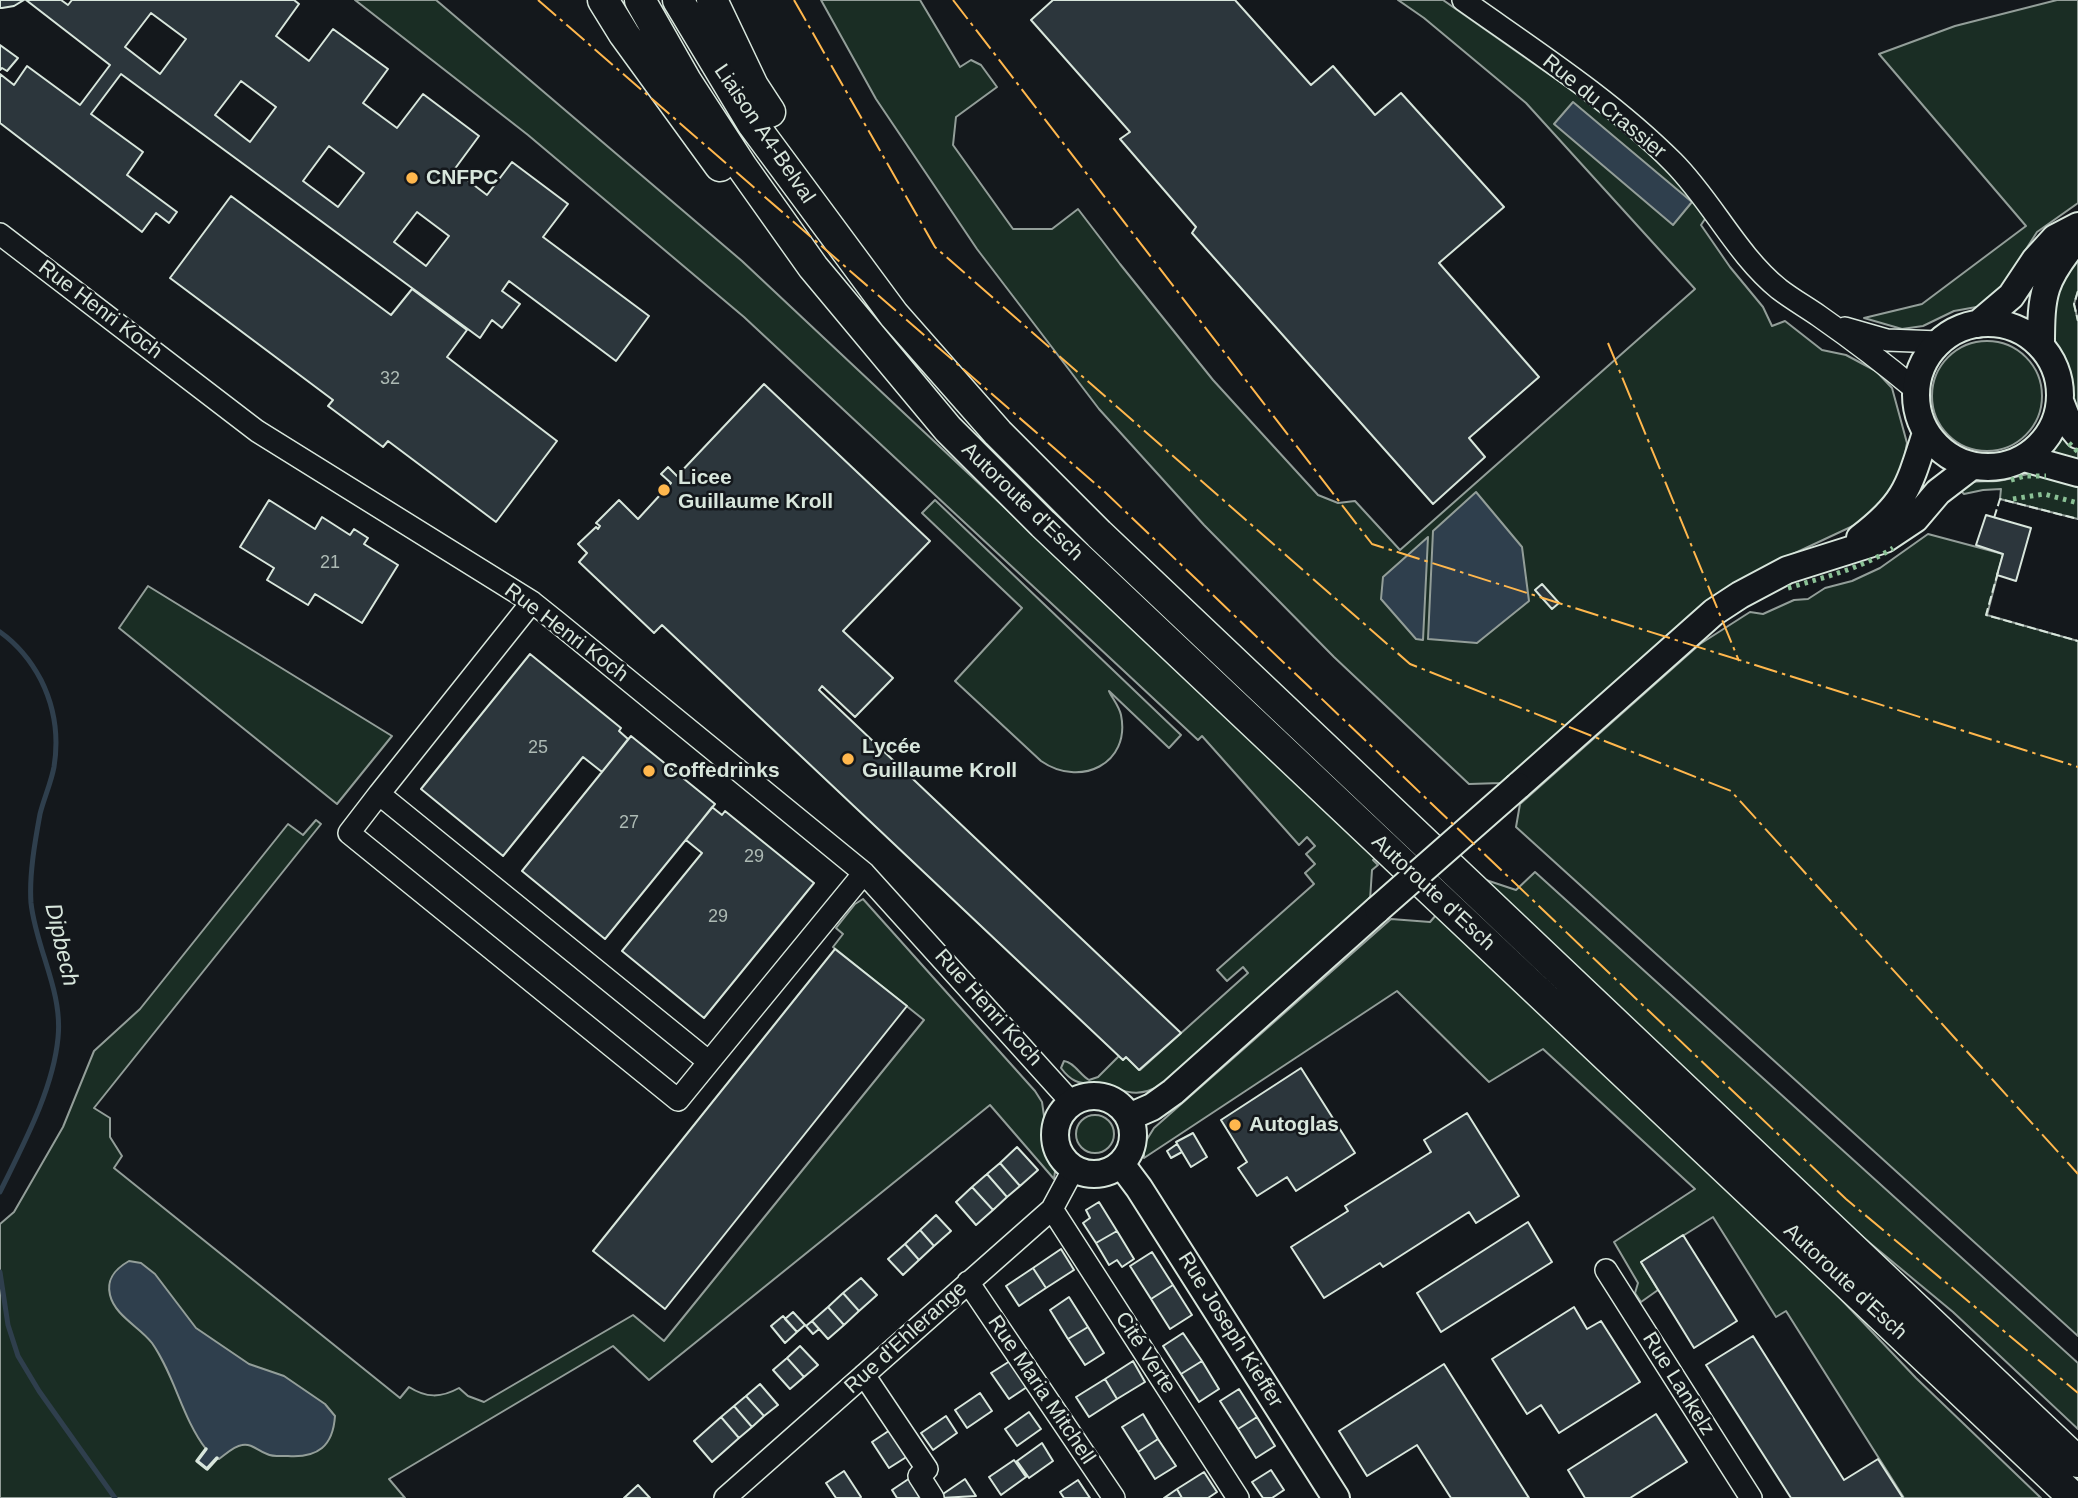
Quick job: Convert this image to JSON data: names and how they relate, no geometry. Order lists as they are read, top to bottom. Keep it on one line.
{"streets":{"highway":["Liaison A4-Belval","Autoroute d'Esch"],"main road":["Rue Joseph Kieffer"],"street":["Rue du Crassier","Rue Henri Koch","Rue d'Ehlerange","Cité Verte","Rue Lankelz","Rue Maria Mitchell"]},"crossings":[["Liaison A4-Belval","Autoroute d'Esch"],["Rue Henri Koch","Rue Joseph Kieffer"],["Rue Henri Koch","Rue d'Ehlerange"],["Rue Joseph Kieffer","Rue d'Ehlerange"],["Rue d'Ehlerange","Cité Verte"],["Rue d'Ehlerange","Rue Maria Mitchell"]],"water":["Dipbech"],"places":["CNFPC","Licee Guillaume Kroll","Lycée Guillaume Kroll","Coffedrinks","Autoglas"],"house_numbers":["32","21","25","27","29","29"]}
